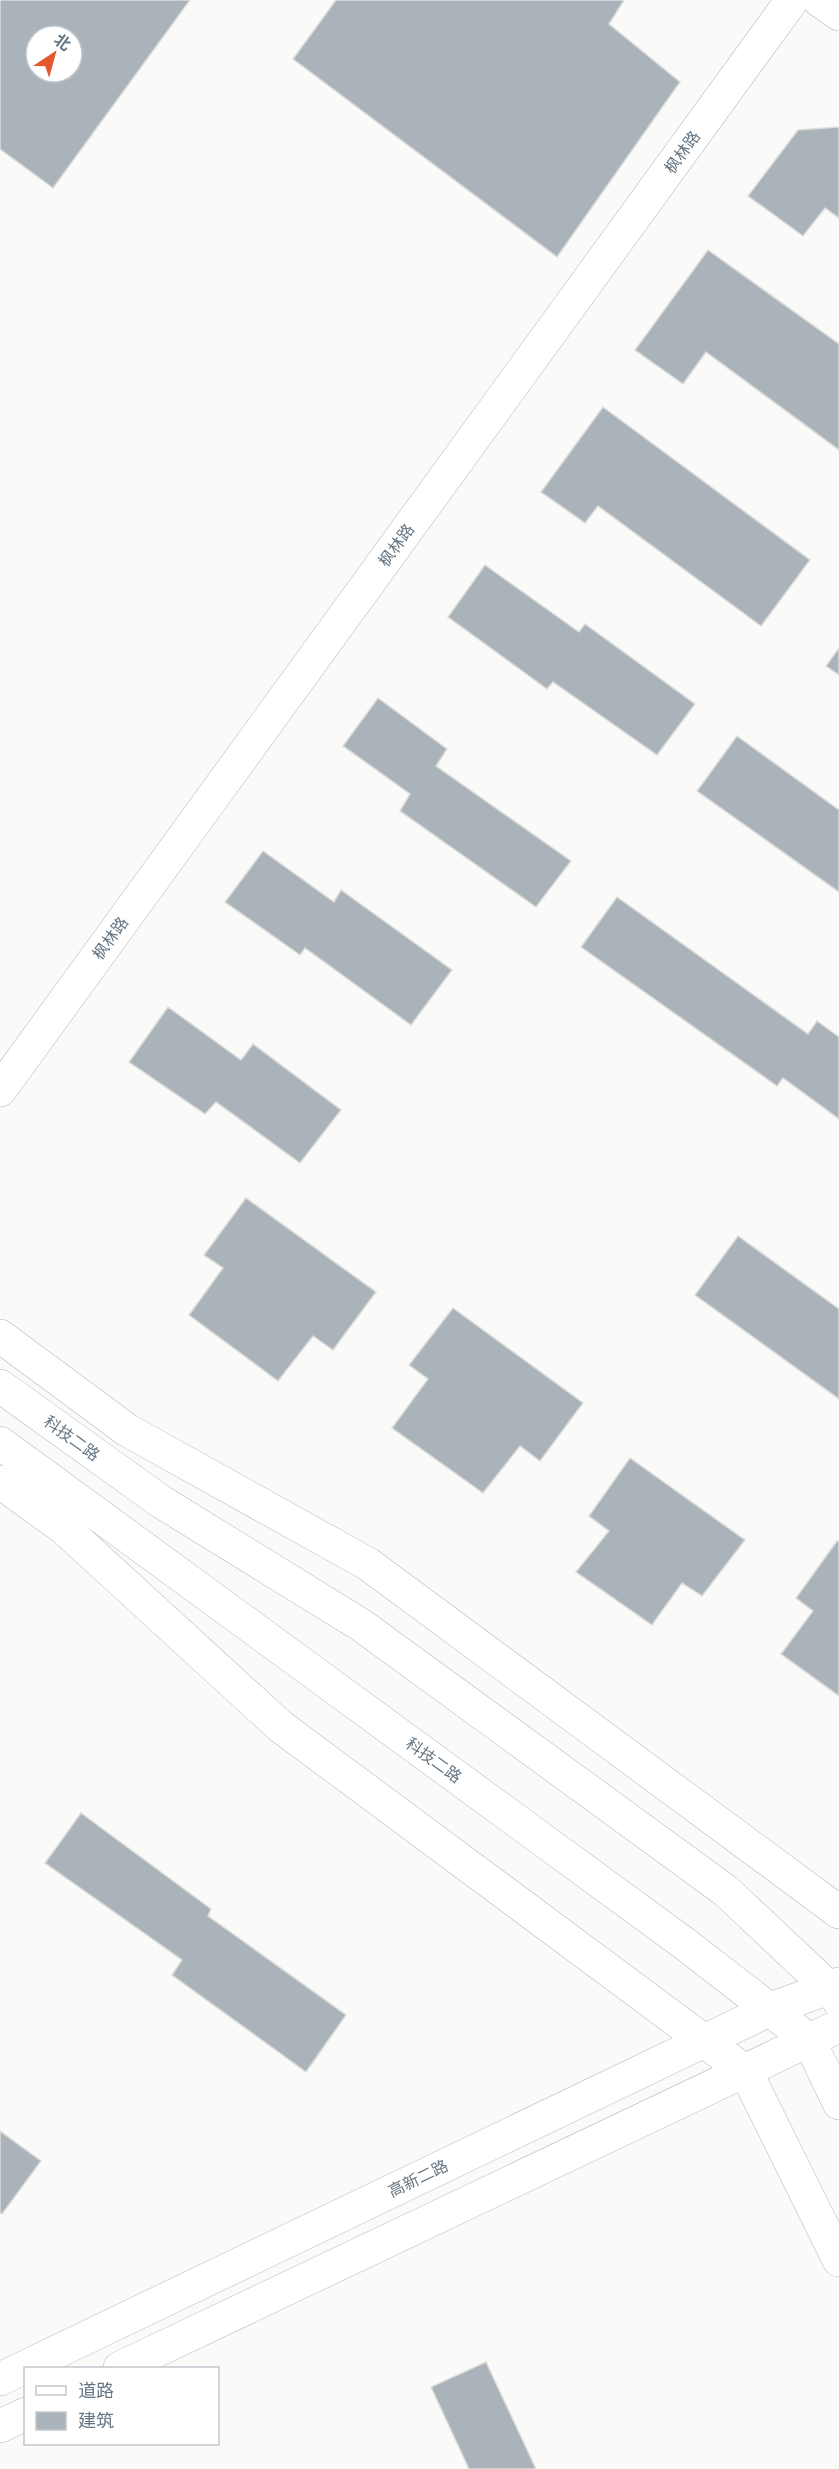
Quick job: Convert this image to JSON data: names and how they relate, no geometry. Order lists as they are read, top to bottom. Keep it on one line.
{"streets":{"street":["枫林路","科技二路","高新二路"]},"crossings":[["科技二路","高新二路"]],"legend":["道路","建筑"],"north":"top right"}
